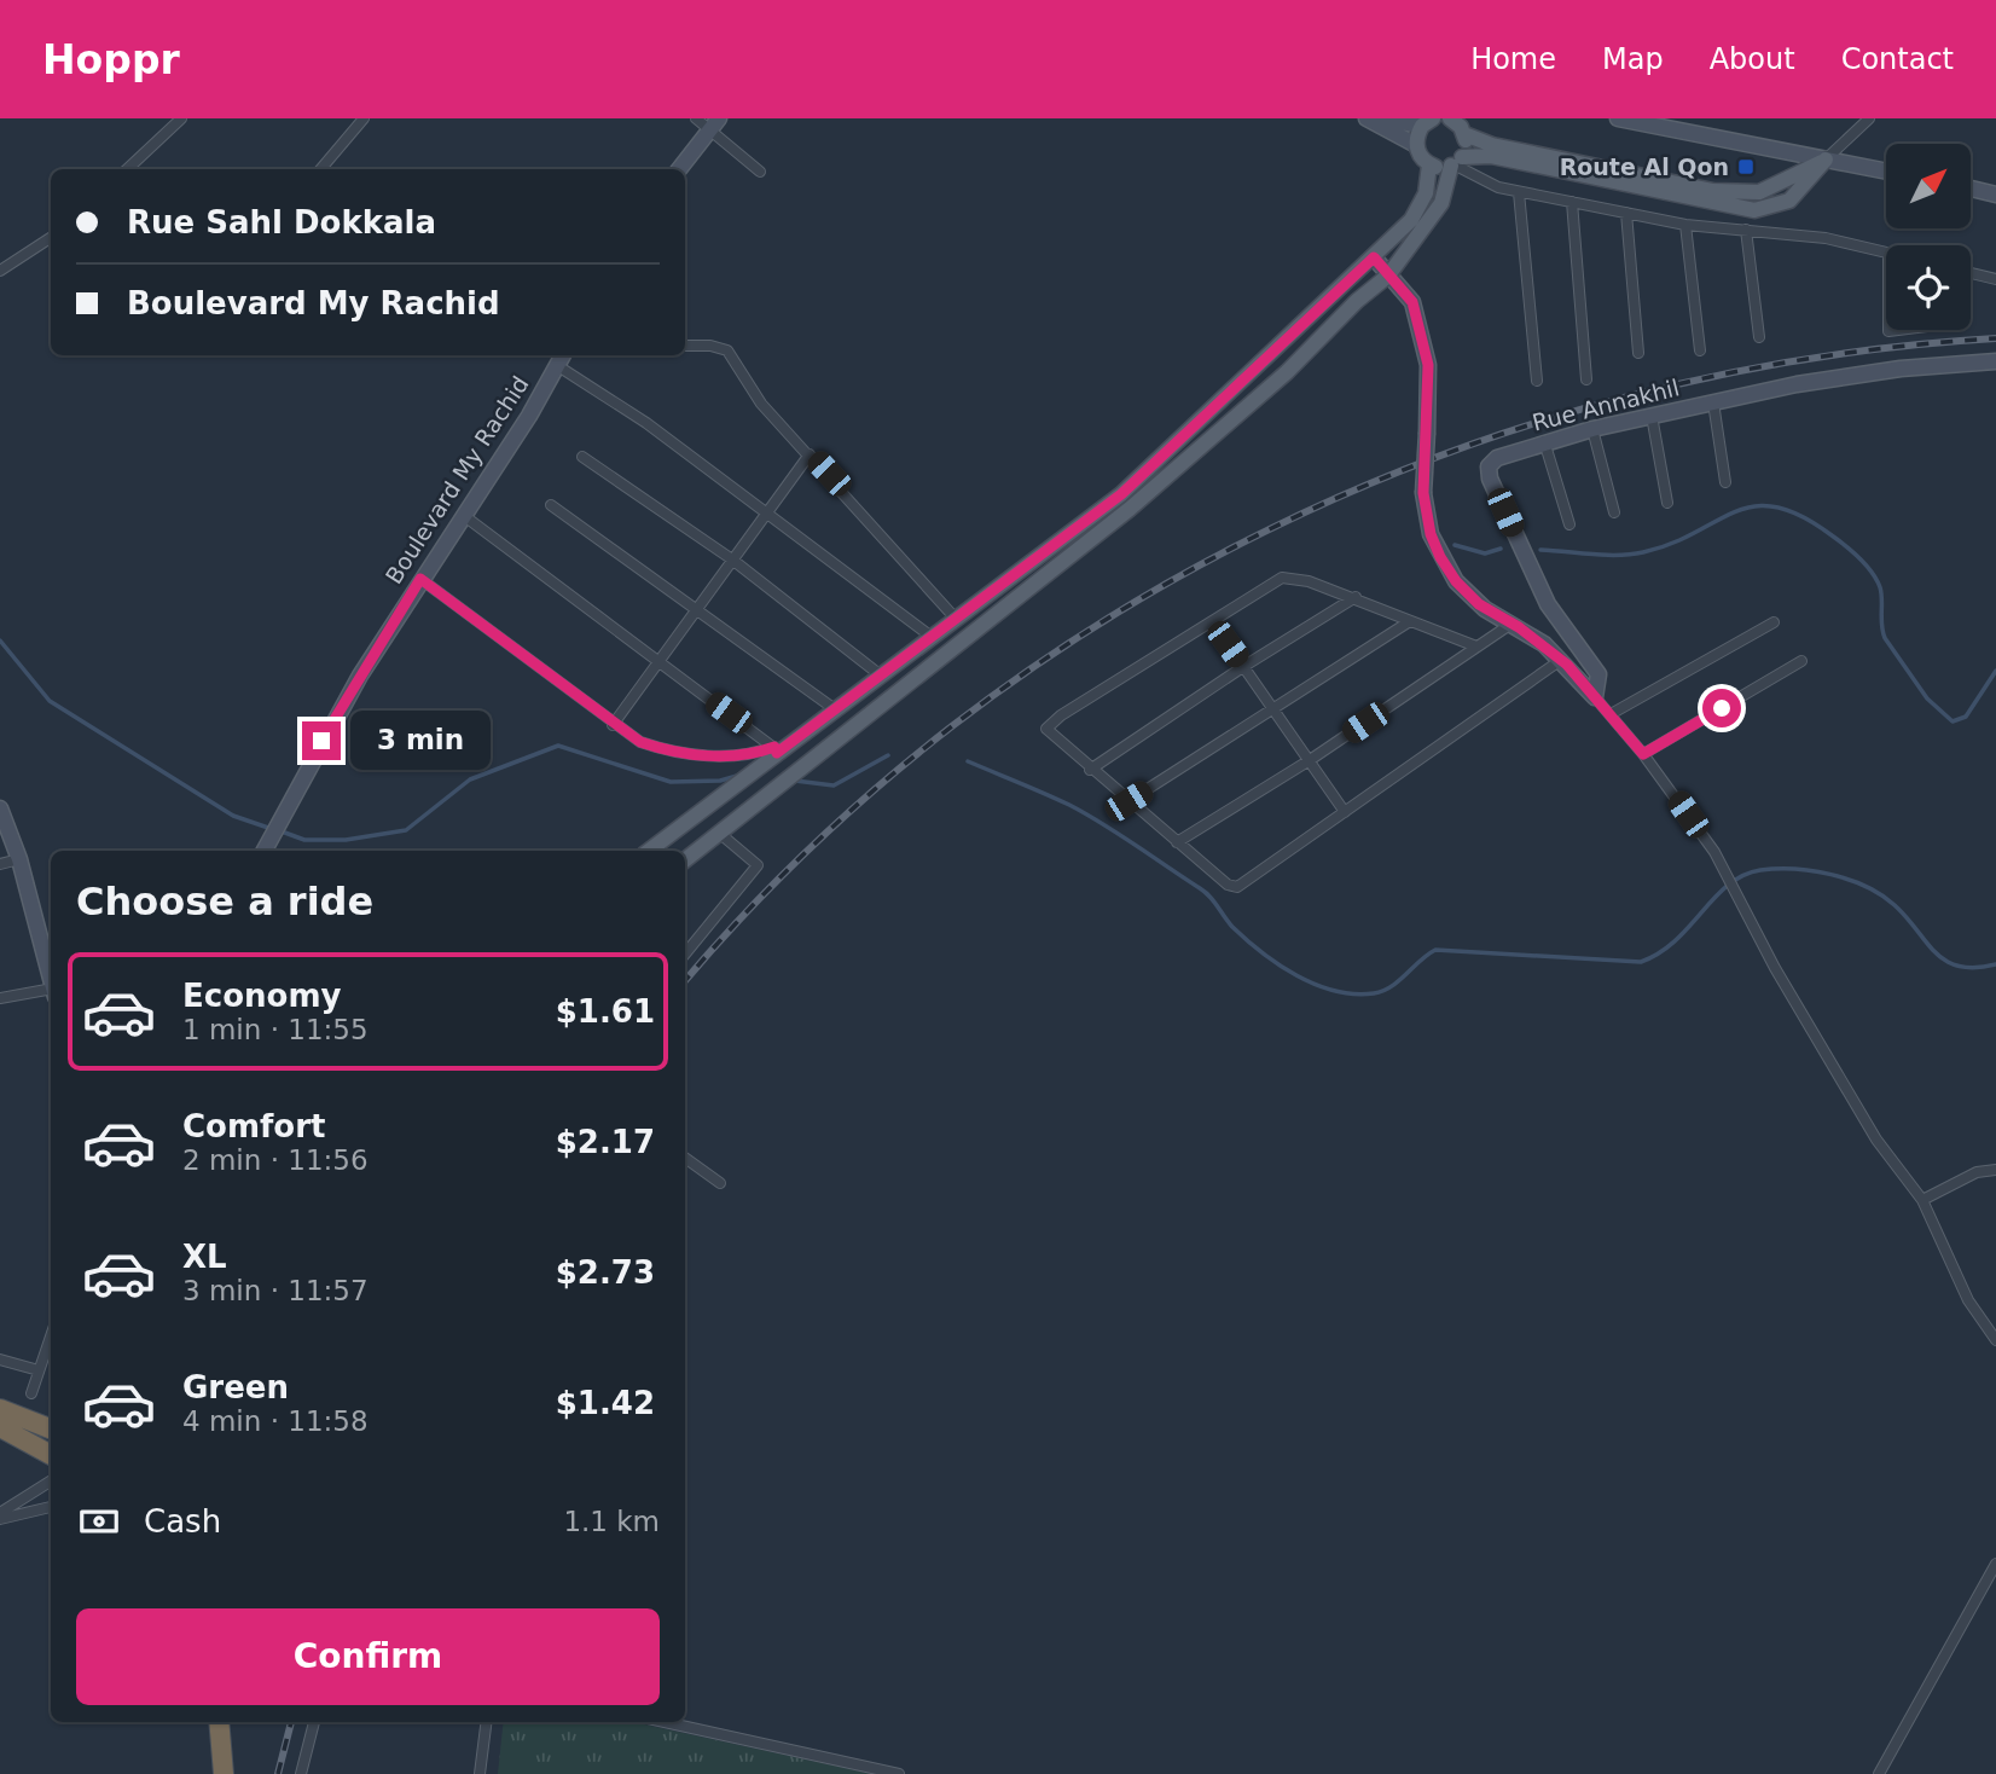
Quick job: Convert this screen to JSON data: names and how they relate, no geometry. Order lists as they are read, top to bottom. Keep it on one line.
{"streets":{"street":["Rue Annakhil","Boulevard My Rachid"]},"places":{"transit":["Route Al Qon"]},"north":"top right","page":{"header":"Hoppr","nav":["Home","Map","About","Contact"],"banner":["Rue Sahl Dokkala","Boulevard My Rachid"],"bubble":"3 min","heading":"Choose a ride","list":[{"name":"Economy","note":"1 min · 11:55","value":"$1.61"},{"name":"Comfort","note":"2 min · 11:56","value":"$2.17"},{"name":"XL","note":"3 min · 11:57","value":"$2.73"},{"name":"Green","note":"4 min · 11:58","value":"$1.42"}],"pay":["Cash","1.1 km"],"buttons":"Confirm"}}
